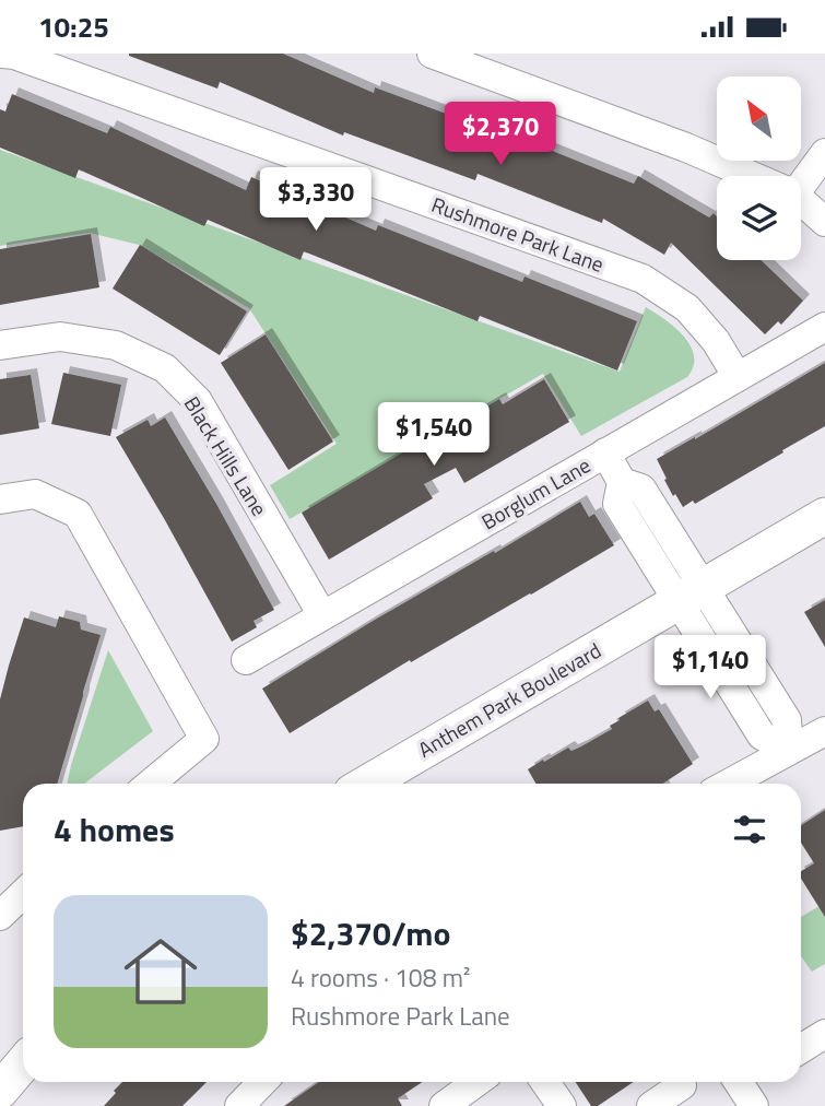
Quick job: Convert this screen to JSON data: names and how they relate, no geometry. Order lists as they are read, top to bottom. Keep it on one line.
{"streets":{"main road":["Anthem Park Boulevard"],"street":["Rushmore Park Lane","Black Hills Lane","Borglum Lane"]},"crossings":[["Rushmore Park Lane","Borglum Lane"],["Black Hills Lane","Borglum Lane"]],"north":"top left","page":{"status":"10:25","price":["$2,370","$3,330","$1,540","$1,140"],"heading":"4 homes","list":[{"name":"$2,370/mo","note":"4 rooms · 108 m² · Rushmore Park Lane"}]}}
